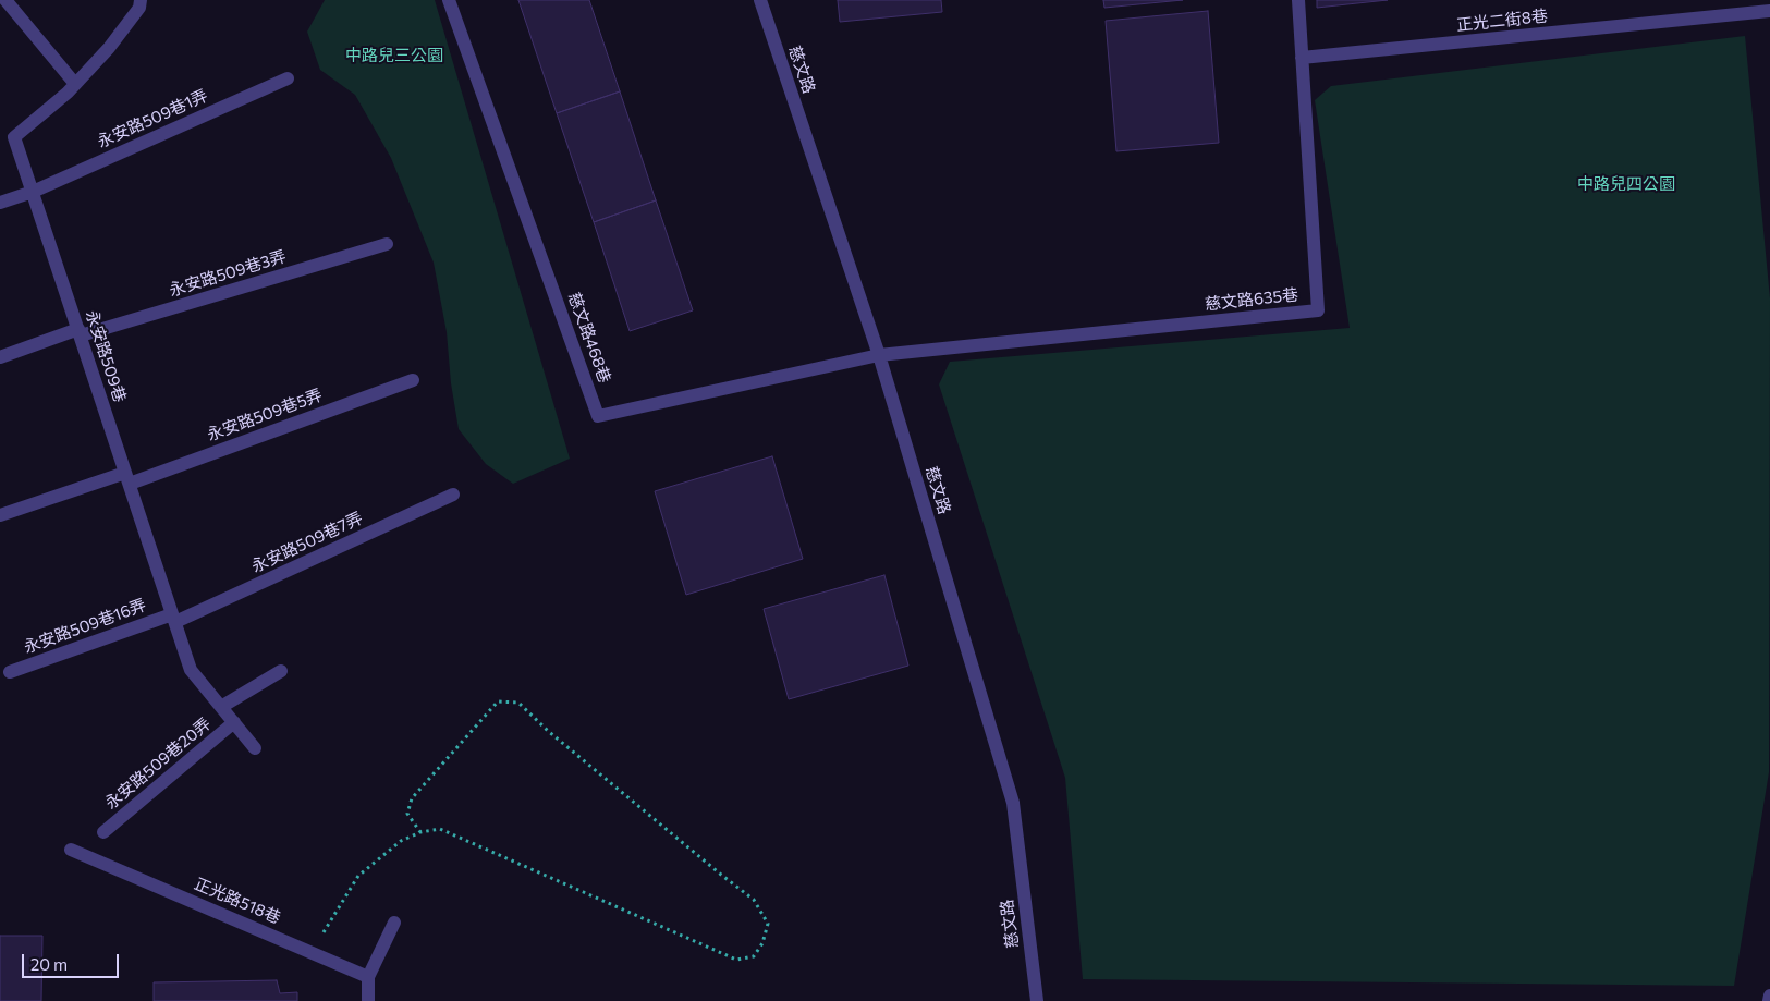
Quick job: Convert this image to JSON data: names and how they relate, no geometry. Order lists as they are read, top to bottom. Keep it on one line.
{"streets":{"street":["正光二街8巷","慈文路","永安路509巷1弄","永安路509巷3弄","慈文路635巷","慈文路468巷","永安路509巷","永安路509巷5弄","永安路509巷7弄","永安路509巷16弄","永安路509巷20弄","正光路518巷"]},"crossings":[["正光二街8巷","慈文路635巷"],["慈文路","慈文路635巷"],["慈文路","慈文路468巷"],["永安路509巷1弄","永安路509巷"],["永安路509巷3弄","永安路509巷"],["慈文路635巷","慈文路468巷"],["永安路509巷","永安路509巷5弄"],["永安路509巷","永安路509巷7弄"],["永安路509巷","永安路509巷16弄"],["永安路509巷","永安路509巷20弄"],["永安路509巷7弄","永安路509巷16弄"]],"parks":["中路兒三公園","中路兒四公園"],"scale_bar":"20 m"}
